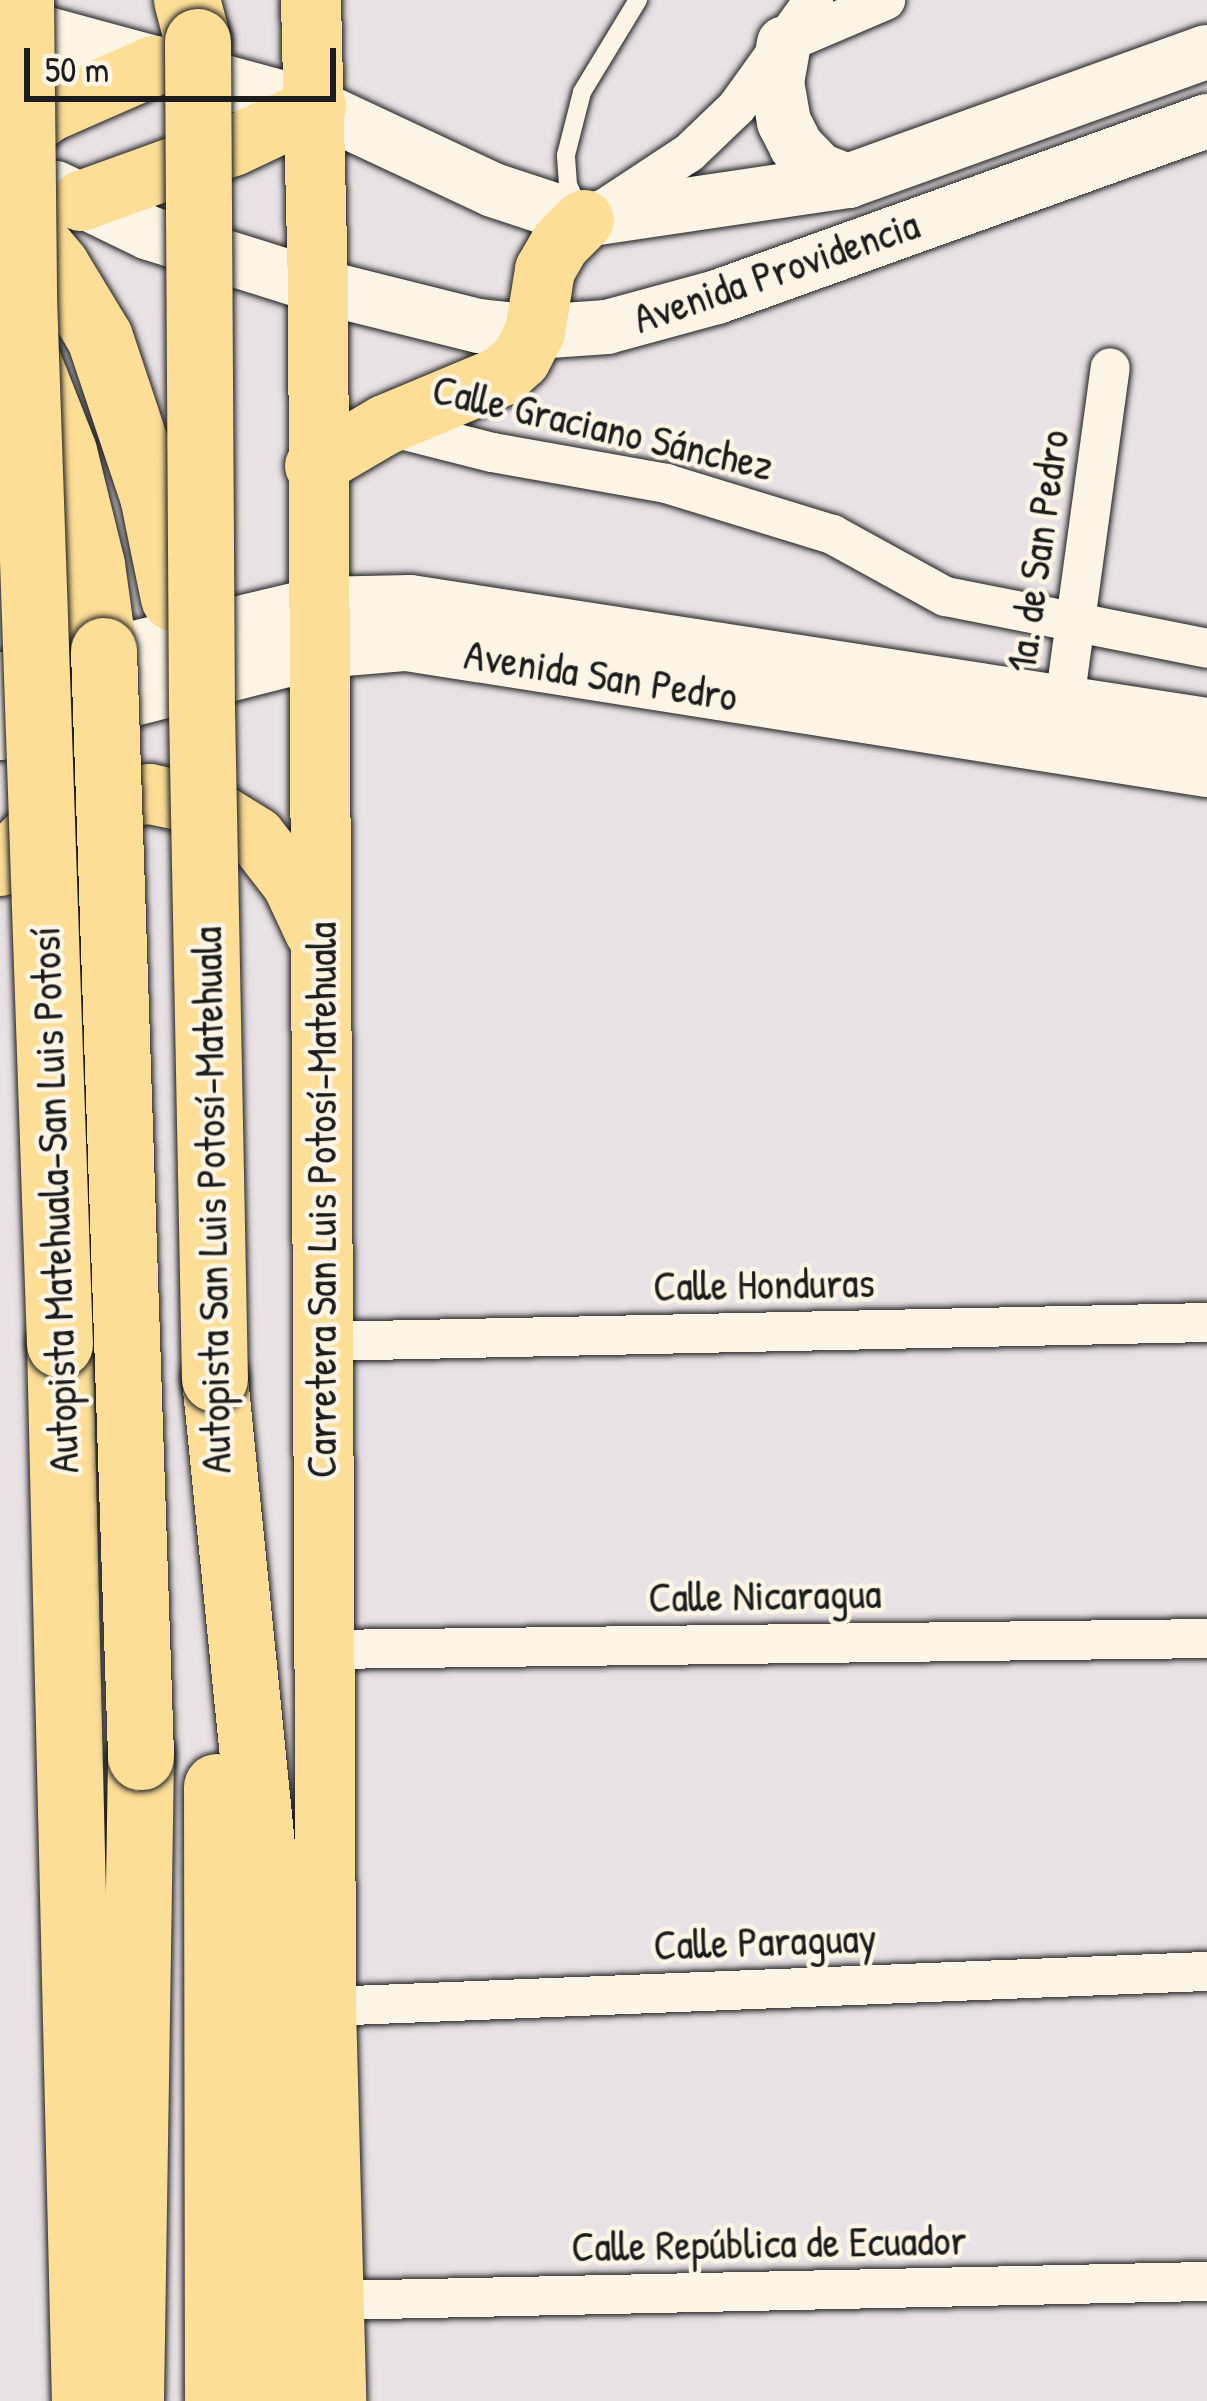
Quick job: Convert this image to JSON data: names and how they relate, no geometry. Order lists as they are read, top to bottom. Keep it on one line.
{"streets":{"highway":["Autopista Matehuala-San Luis Potosí","Autopista San Luis Potosí-Matehuala"],"main road":["Carretera San Luis Potosí-Matehuala"],"street":["Avenida Providencia","Calle Graciano Sánchez","1a. de San Pedro","Avenida San Pedro","Calle Honduras","Calle Nicaragua","Calle Paraguay","Calle República de Ecuador"]},"crossings":[["Avenida Providencia","Autopista San Luis Potosí-Matehuala"],["Avenida Providencia","Carretera San Luis Potosí-Matehuala"],["Calle Graciano Sánchez","1a. de San Pedro"],["1a. de San Pedro","Avenida San Pedro"],["Avenida San Pedro","Carretera San Luis Potosí-Matehuala"],["Carretera San Luis Potosí-Matehuala","Calle Honduras"],["Carretera San Luis Potosí-Matehuala","Calle Nicaragua"],["Carretera San Luis Potosí-Matehuala","Calle Paraguay"],["Carretera San Luis Potosí-Matehuala","Calle República de Ecuador"]],"scale_bar":"50 m"}
